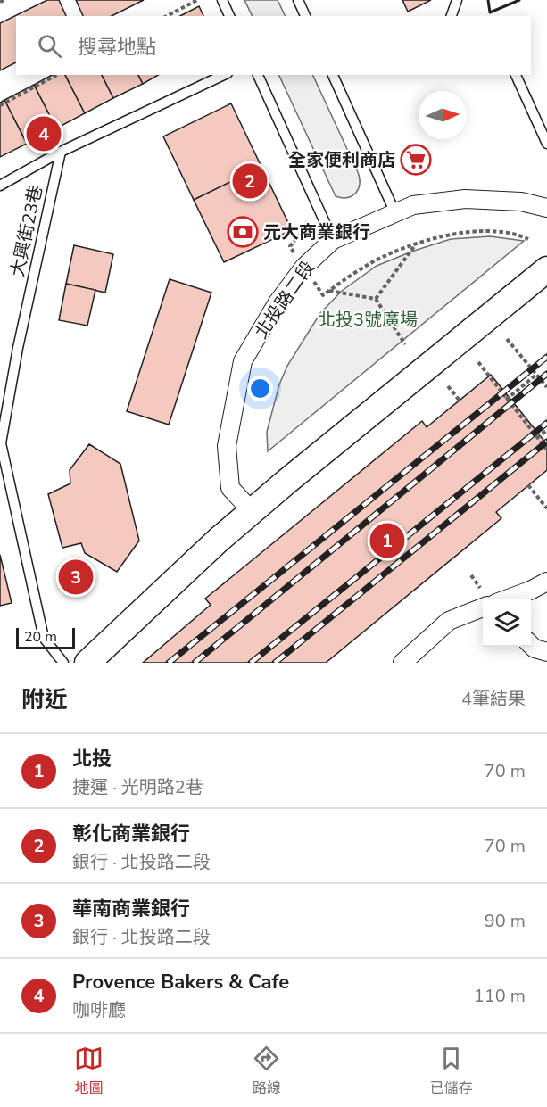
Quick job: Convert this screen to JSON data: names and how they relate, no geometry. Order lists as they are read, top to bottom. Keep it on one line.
{"streets":{"street":["北投路二段"],"lane":["大興街23巷"]},"parks":["北投3號廣場"],"places":{"supermarket":["全家便利商店"],"bank":["元大商業銀行"]},"scale_bar":"20 m","north":"right","page":{"search":"搜尋地點","pins":["4","2","1","3"],"scale":"20 m","heading":["附近","4筆結果"],"list":[{"mark":"1","name":"北投","note":"捷運 · 光明路2巷","value":"70 m"},{"mark":"2","name":"彰化商業銀行","note":"銀行 · 北投路二段","value":"70 m"},{"mark":"3","name":"華南商業銀行","note":"銀行 · 北投路二段","value":"90 m"},{"mark":"4","name":"Provence Bakers & Cafe","note":"咖啡廳","value":"110 m"}],"nav":["地圖","路線","已儲存"]}}
